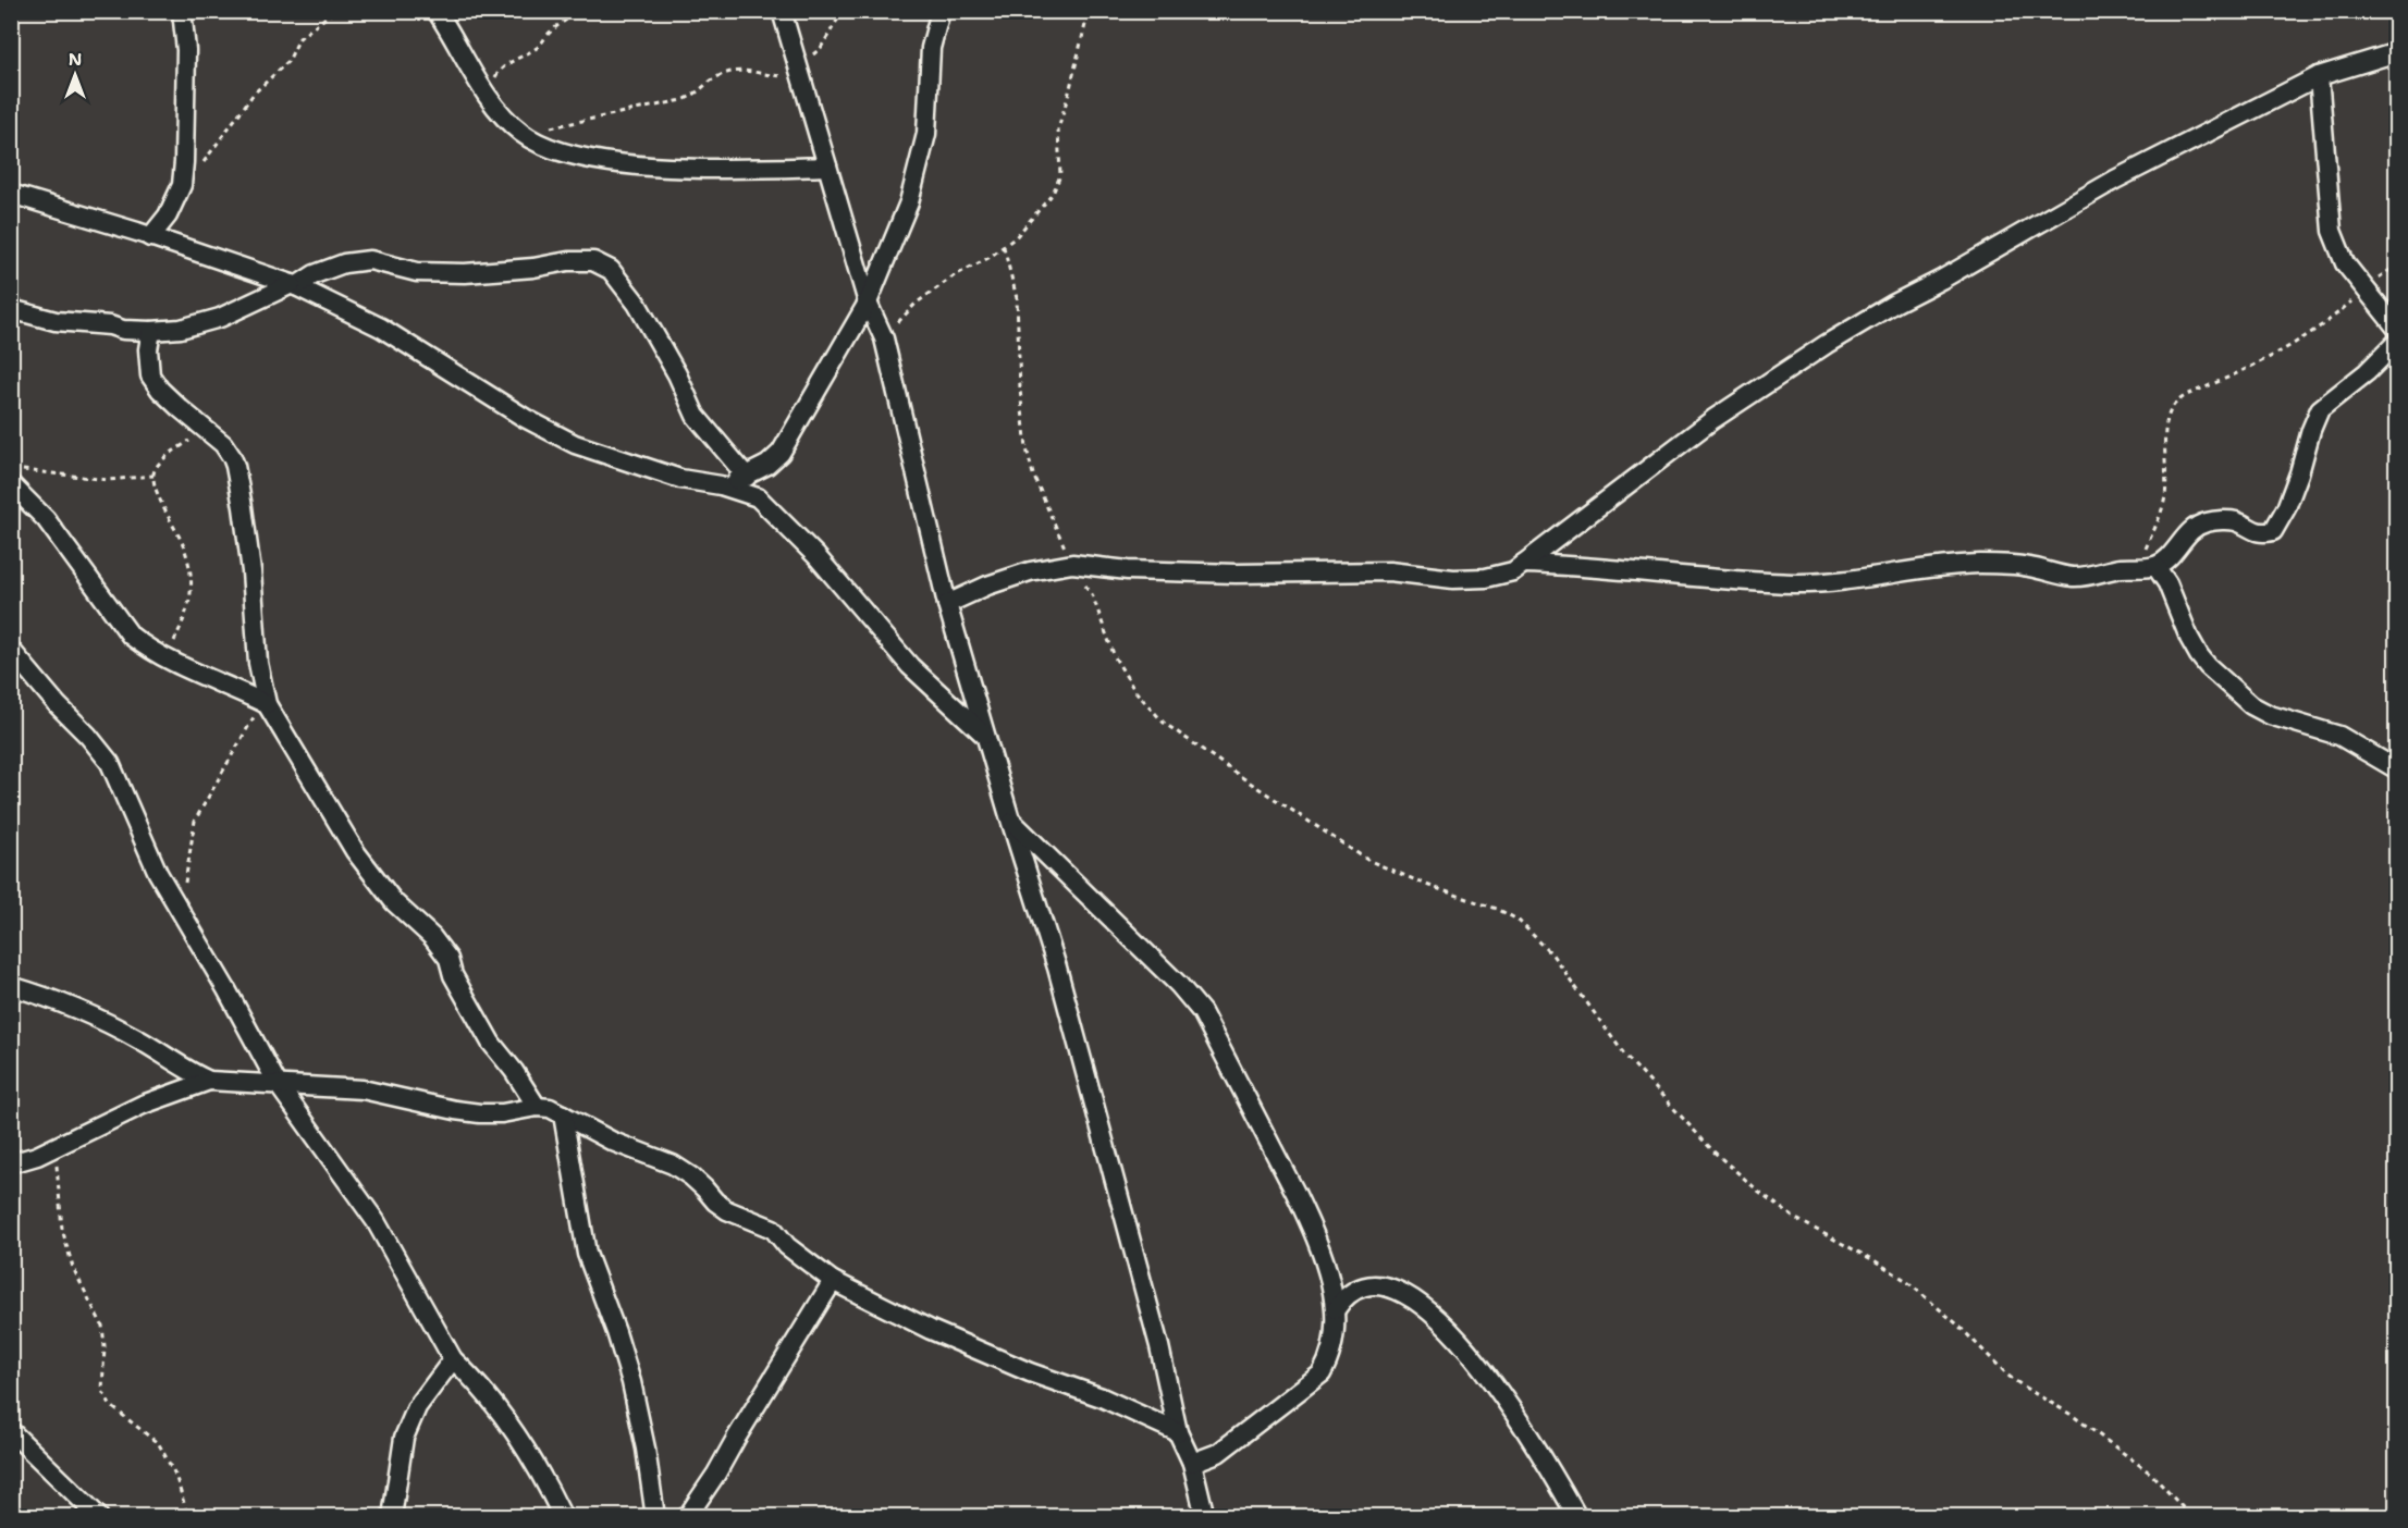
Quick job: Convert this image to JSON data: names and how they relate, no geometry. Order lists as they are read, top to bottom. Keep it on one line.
{"north":"top"}
